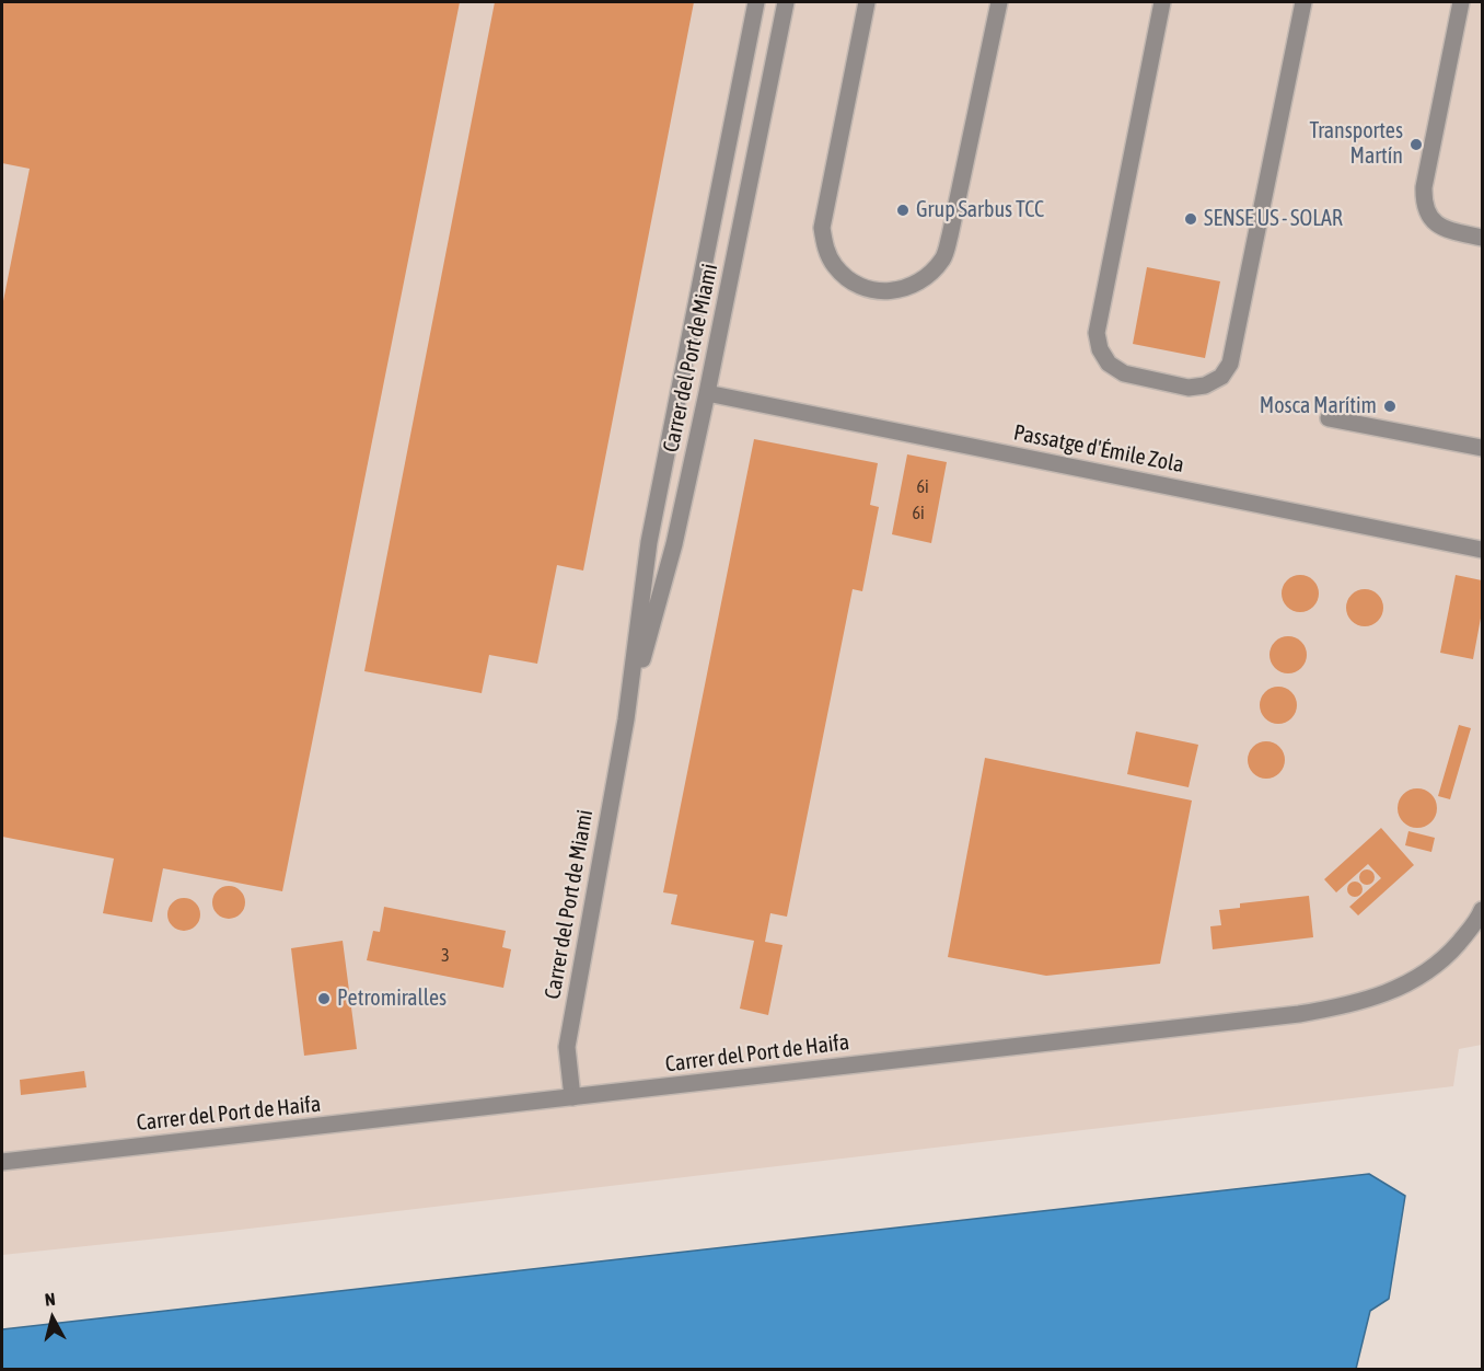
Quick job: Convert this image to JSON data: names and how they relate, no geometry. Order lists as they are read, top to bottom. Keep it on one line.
{"streets":{"street":["Carrer del Port de Miami","Passatge d'Émile Zola","Carrer del Port de Haifa"]},"crossings":[["Carrer del Port de Miami","Passatge d'Émile Zola"],["Carrer del Port de Miami","Carrer del Port de Haifa"]],"places":["Transportes Martín","Grup Sarbus TCC","SENSE US - SOLAR","Mosca Marítim","Petromiralles"],"house_numbers":["6i","6i","3"],"north":"top"}
